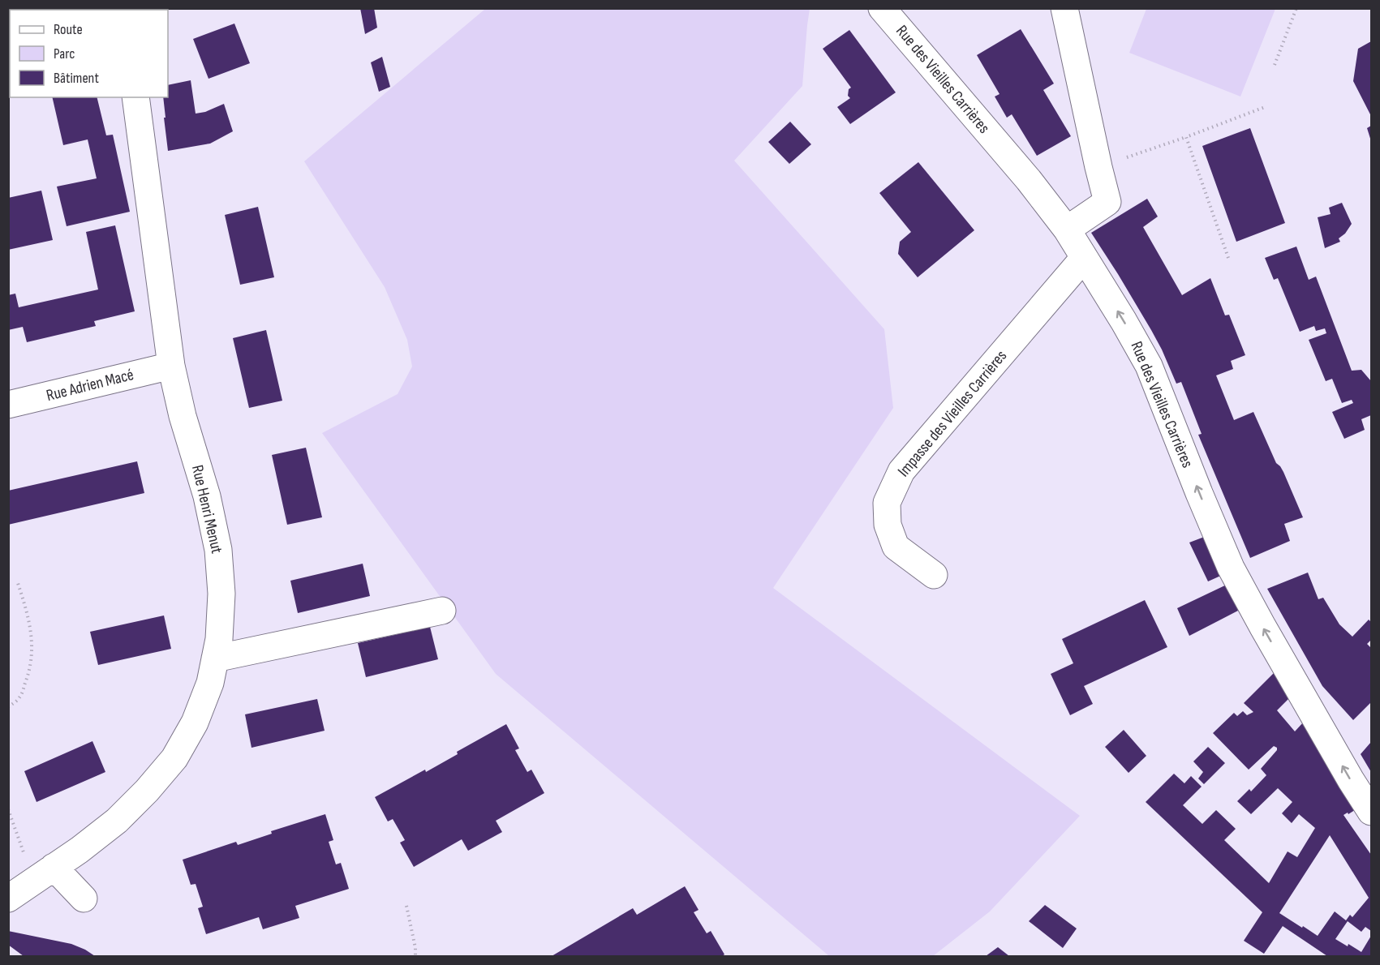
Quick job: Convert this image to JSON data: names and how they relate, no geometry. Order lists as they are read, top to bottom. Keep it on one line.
{"streets":{"street":["Rue des Vieilles Carrières","Rue Adrien Macé","Impasse des Vieilles Carrières","Rue Henri Menut"]},"crossings":[["Rue des Vieilles Carrières","Impasse des Vieilles Carrières"],["Rue Adrien Macé","Rue Henri Menut"]],"one_way":["Rue des Vieilles Carrières"],"legend":["Route","Parc","Bâtiment"]}
